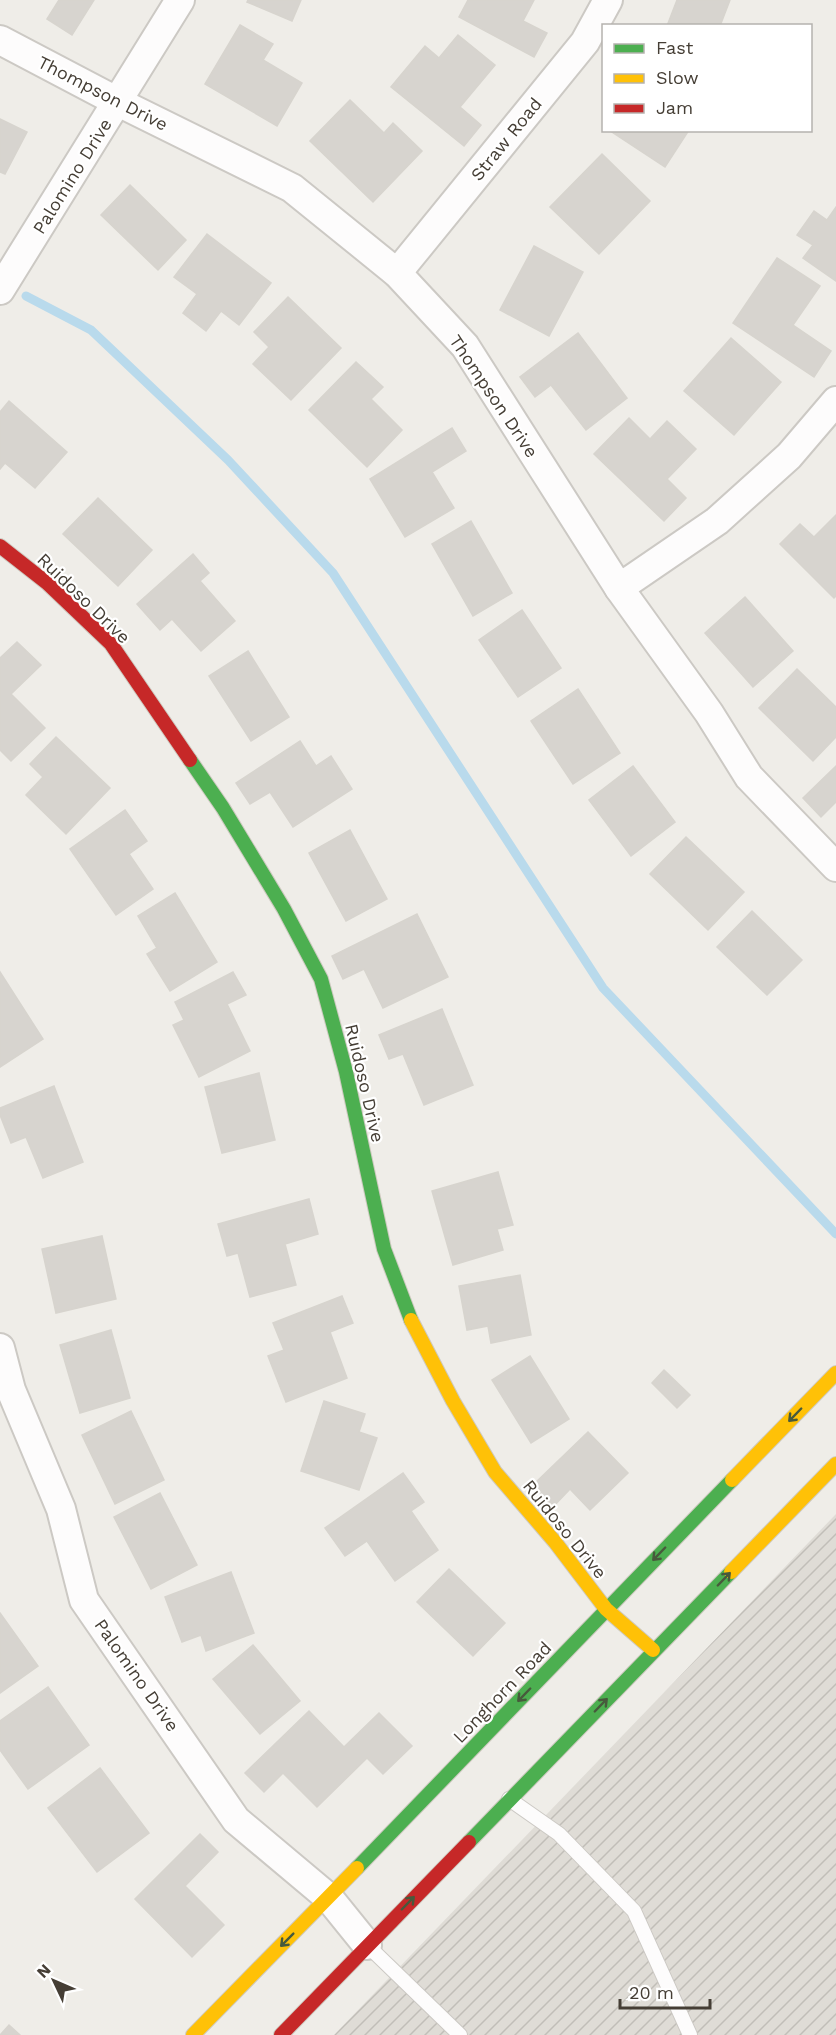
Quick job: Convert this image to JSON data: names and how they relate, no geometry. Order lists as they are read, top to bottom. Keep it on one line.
{"streets":{"main road":["Ruidoso Drive","Longhorn Road"],"street":["Thompson Drive","Straw Road","Palomino Drive"]},"crossings":[["Thompson Drive","Straw Road"],["Thompson Drive","Palomino Drive"],["Palomino Drive","Longhorn Road"],["Ruidoso Drive","Longhorn Road"]],"legend":["Fast","Slow","Jam"],"scale_bar":"20 m","north":"top left"}
